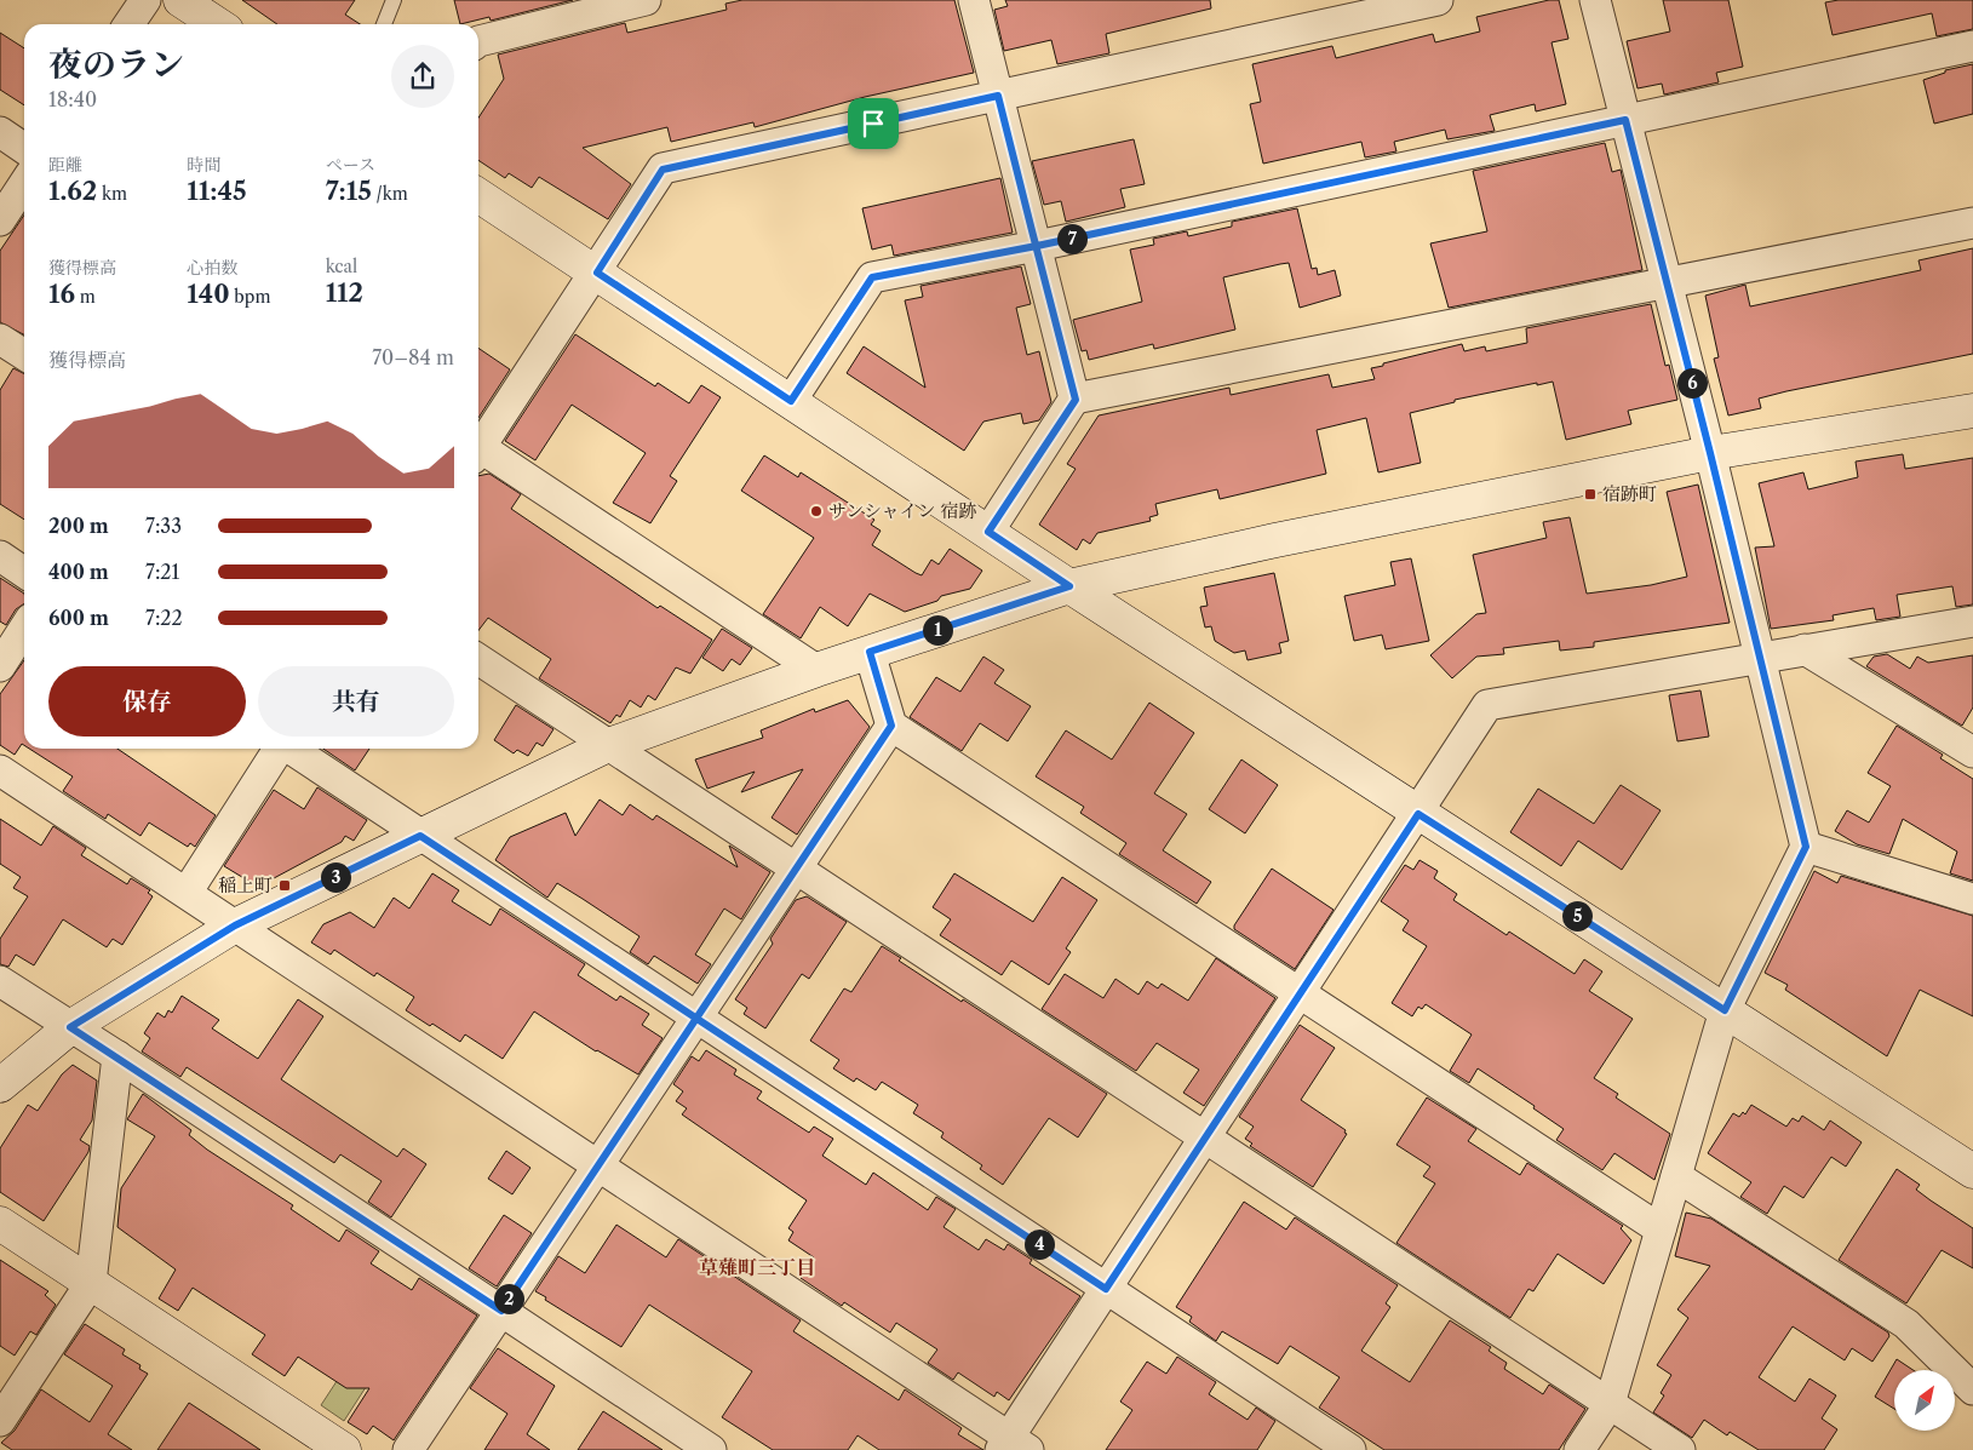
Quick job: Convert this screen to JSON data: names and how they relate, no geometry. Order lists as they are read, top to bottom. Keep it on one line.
{"districts":["草薙町三丁目"],"places":{"transit":["宿跡町","稲上町"],"other":["サンシャイン 宿跡"]},"north":"top right","page":{"heading":["夜のラン","18:40"],"stats":[["距離","1.62 km"],["時間","11:45"],["ペース","7:15 /km"],["獲得標高","16 m"],["心拍数","140 bpm"],["kcal","112"]],"pins":["7","6","1","3","5","4","2"],"chart":["獲得標高","70–84 m"],"list":[{"name":"200 m","note":"7:33"},{"name":"400 m","note":"7:21"},{"name":"600 m","note":"7:22"}],"buttons":["保存","共有"]}}
